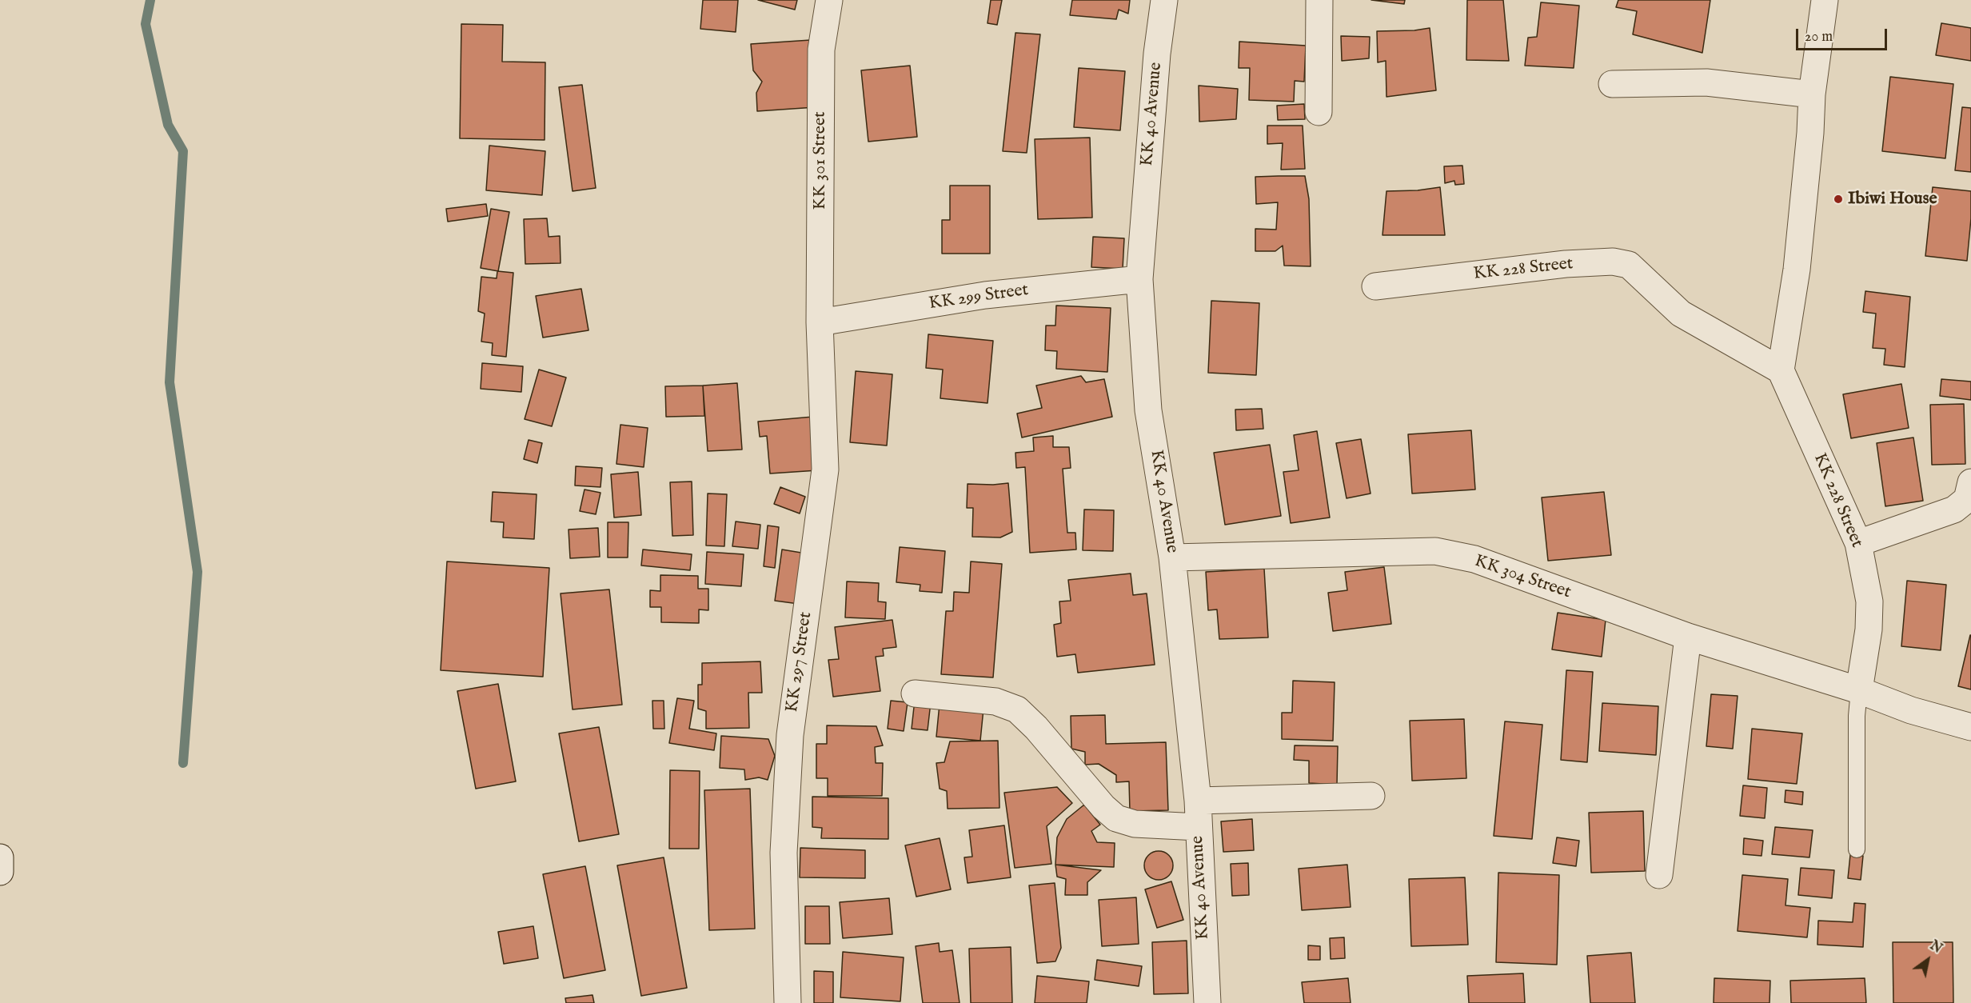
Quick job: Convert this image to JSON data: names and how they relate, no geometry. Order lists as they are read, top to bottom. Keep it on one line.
{"streets":{"street":["KK 40 Avenue","KK 301 Street","KK 228 Street","KK 299 Street","KK 304 Street","KK 297 Street"]},"crossings":[["KK 40 Avenue","KK 299 Street"],["KK 40 Avenue","KK 304 Street"],["KK 301 Street","KK 299 Street"],["KK 301 Street","KK 297 Street"],["KK 228 Street","KK 304 Street"],["KK 299 Street","KK 297 Street"]],"places":["Ibiwi House"],"scale_bar":"20 m","north":"top right"}
